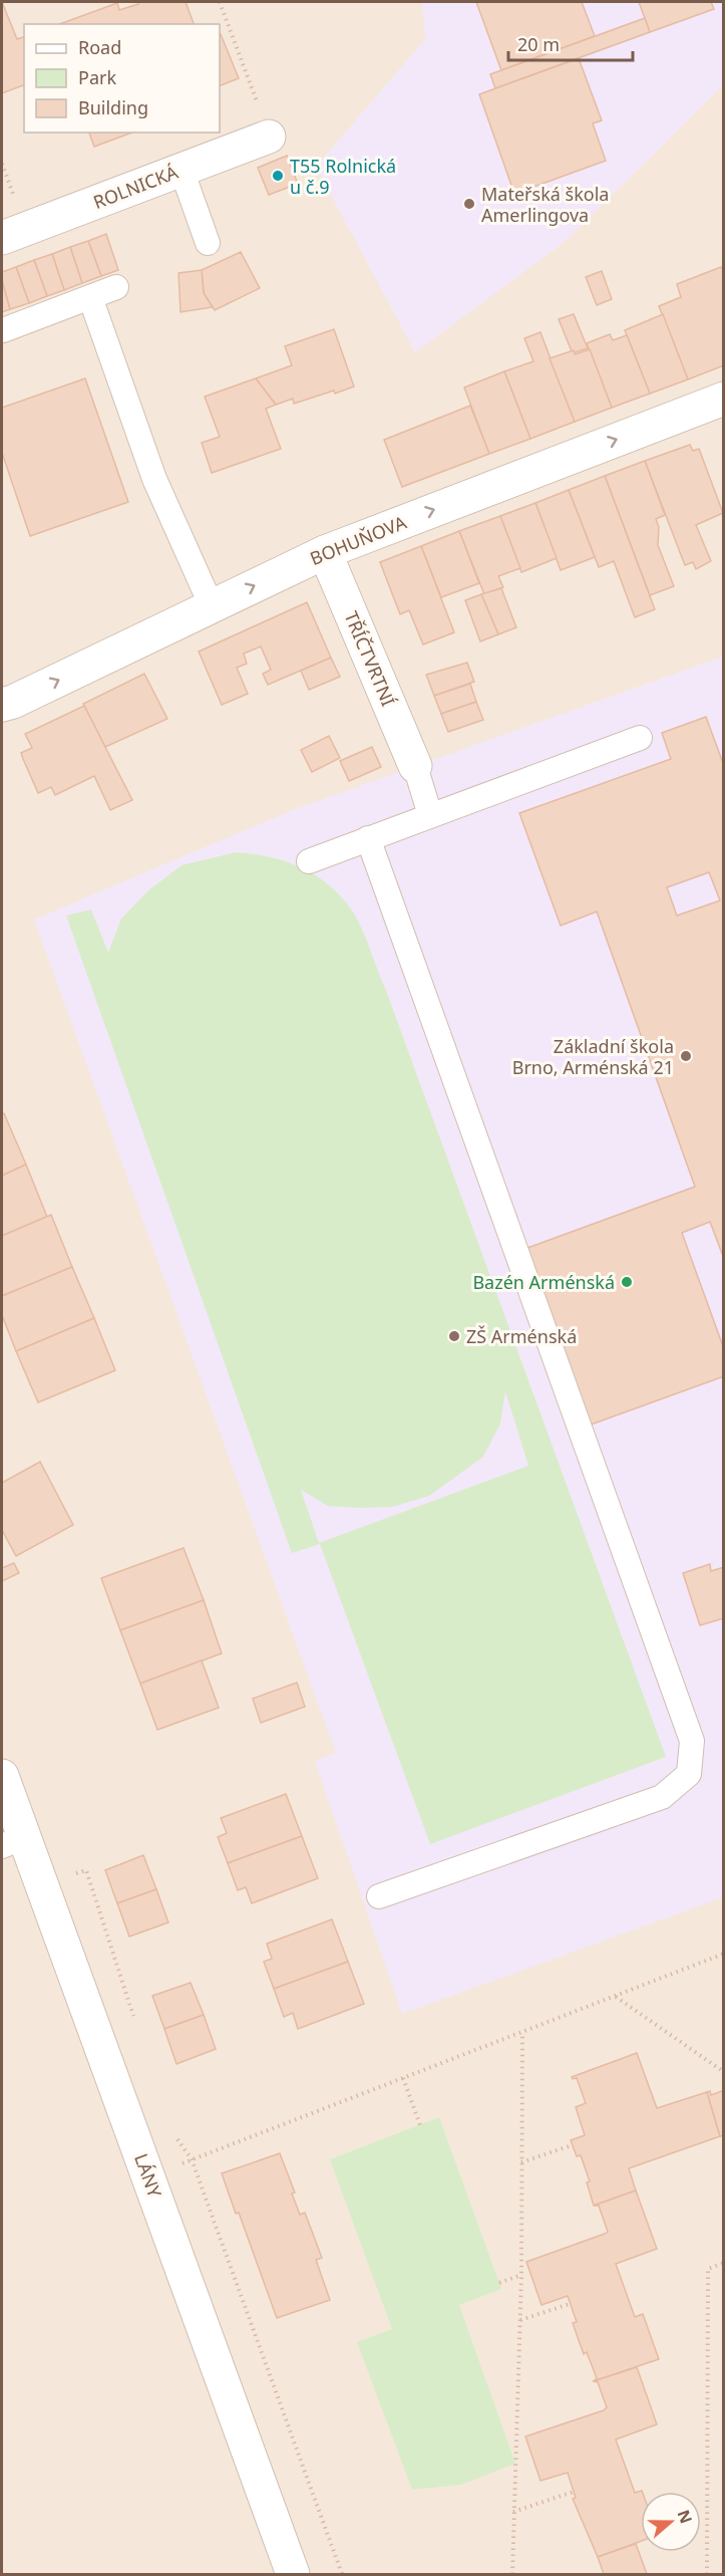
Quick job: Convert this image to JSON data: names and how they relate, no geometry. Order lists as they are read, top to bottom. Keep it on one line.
{"streets":{"street":["ROLNICKÁ","BOHUŇOVA","TŘÍČTVRTNÍ","LÁNY"]},"crossings":[["BOHUŇOVA","TŘÍČTVRTNÍ"]],"one_way":["BOHUŇOVA"],"places":["T55 Rolnická u č.9","Mateřská škola Amerlingova","Základní škola Brno, Arménská 21","Bazén Arménská","ZŠ Arménská"],"legend":["Road","Park","Building"],"scale_bar":"20 m","north":"right"}
